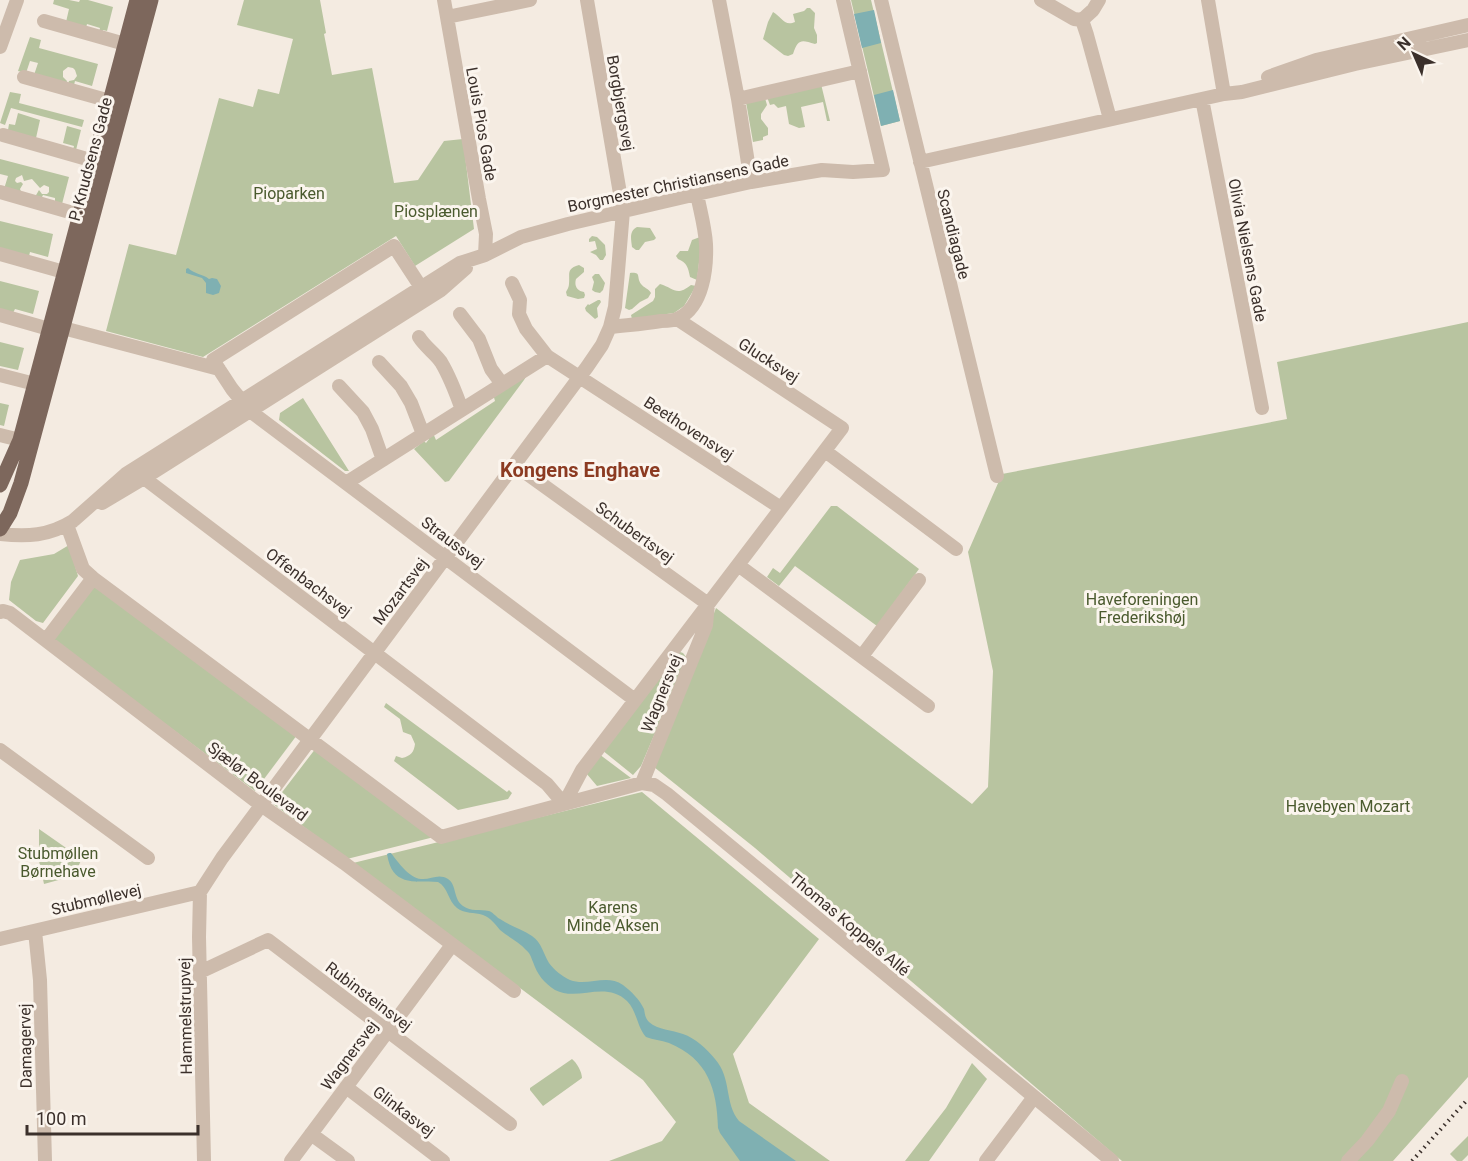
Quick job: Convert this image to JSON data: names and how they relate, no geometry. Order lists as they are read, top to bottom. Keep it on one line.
{"streets":{"main road":["P. Knudsens Gade"],"street":["Borgbjergsvej","Louis Pios Gade","Borgmester Christiansens Gade","Scandiagade","Olivia Nielsens Gade","Glucksvej","Beethovensvej","Schubertsvej","Straussvej","Offenbachsvej","Mozartsvej","Wagnersvej","Sjælør Boulevard","Stubmøllevej","Thomas Koppels Allé","Rubinsteinsvej","Hammelstrupvej","Damagervej","Glinkasvej"]},"crossings":[["Borgbjergsvej","Borgmester Christiansens Gade"],["Borgbjergsvej","Mozartsvej"],["Louis Pios Gade","Borgmester Christiansens Gade"],["Borgmester Christiansens Gade","Straussvej"],["Borgmester Christiansens Gade","Offenbachsvej"],["Glucksvej","Wagnersvej"],["Beethovensvej","Mozartsvej"],["Beethovensvej","Wagnersvej"],["Schubertsvej","Mozartsvej"],["Schubertsvej","Wagnersvej"],["Straussvej","Mozartsvej"],["Straussvej","Wagnersvej"],["Offenbachsvej","Mozartsvej"],["Offenbachsvej","Wagnersvej"],["Mozartsvej","Sjælør Boulevard"],["Mozartsvej","Stubmøllevej"],["Mozartsvej","Hammelstrupvej"],["Wagnersvej","Sjælør Boulevard"],["Wagnersvej","Thomas Koppels Allé"],["Wagnersvej","Rubinsteinsvej"],["Wagnersvej","Glinkasvej"],["Stubmøllevej","Hammelstrupvej"],["Stubmøllevej","Damagervej"],["Rubinsteinsvej","Hammelstrupvej"]],"districts":["Kongens Enghave"],"parks":["Pioparken","Piosplænen","Haveforeningen Frederikshøj","Havebyen Mozart","Stubmøllen Børnehave","Karens Minde Aksen"],"scale_bar":"100 m","north":"top left"}
